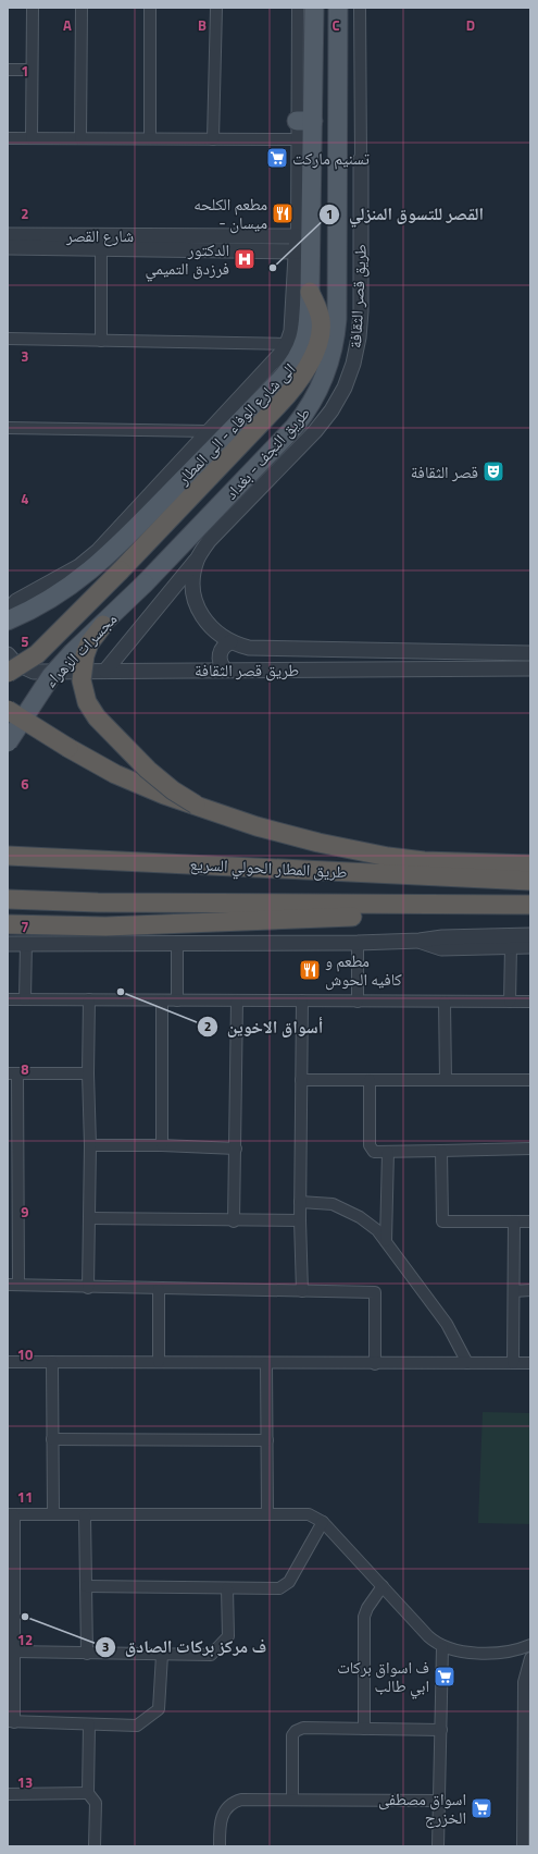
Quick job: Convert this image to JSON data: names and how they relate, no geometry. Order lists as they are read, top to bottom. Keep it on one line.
{"streets":{"highway":["طريق المطار الحولي السريع"],"main road":["الى شارع الوفاء - الى المطار","طريق النجف - بغداد","مجسرات الزهراء"],"street":["شارع القصر","طريق قصر الثقافة"]},"crossings":[["طريق النجف - بغداد","مجسرات الزهراء"]],"places":{"supermarket":["تسنيم ماركت","ف اسواق بركات ابي طالب","اسواق مصطفى الخزرج"],"restaurant":["مطعم الكلحه - ميسان","مطعم و كافيه الحوش"],"hospital":["الدكتور فرزدق التميمي"],"other":["القصر للتسوق المنزلي","أسواق الاخوين","ف مركز بركات الصادق"],"theatre":["قصر الثقافة"]},"grid":{"columns":["A","B","C","D"],"rows":["1","2","3","4","5","6","7","8","9","10","11","12","13"]}}
